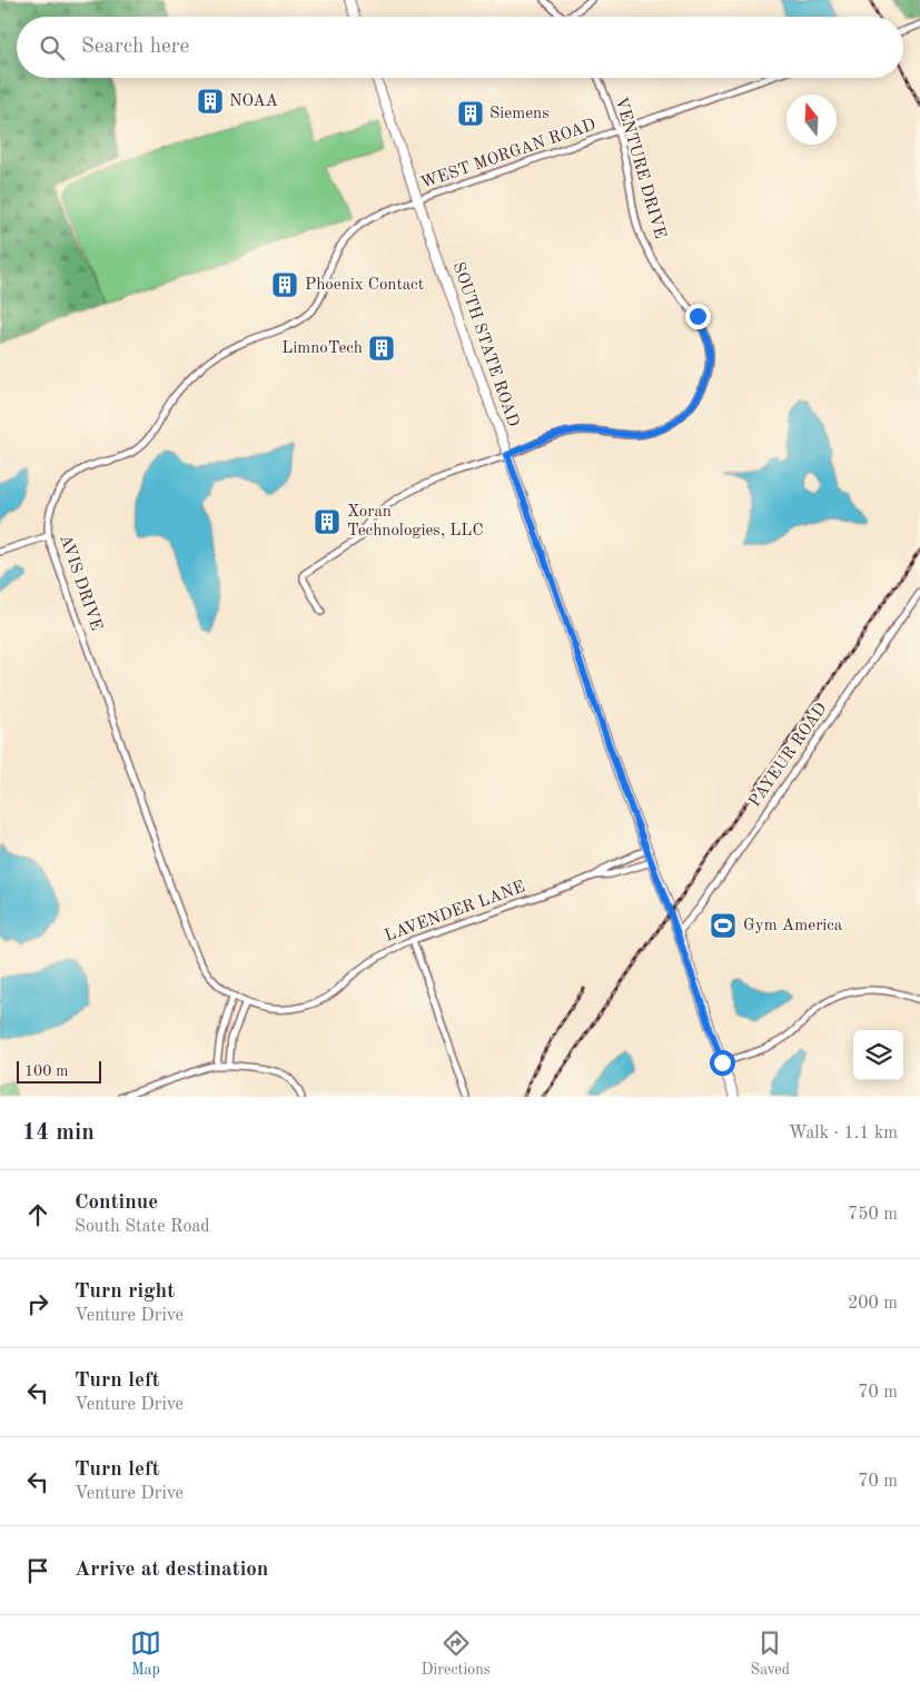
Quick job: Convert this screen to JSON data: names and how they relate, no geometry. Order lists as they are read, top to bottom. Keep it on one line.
{"streets":{"main road":["SOUTH STATE ROAD"],"street":["WEST MORGAN ROAD","VENTURE DRIVE","AVIS DRIVE","PAYEUR ROAD","LAVENDER LANE"]},"crossings":[["WEST MORGAN ROAD","VENTURE DRIVE"],["WEST MORGAN ROAD","SOUTH STATE ROAD"],["WEST MORGAN ROAD","AVIS DRIVE"],["VENTURE DRIVE","SOUTH STATE ROAD"],["SOUTH STATE ROAD","AVIS DRIVE"],["SOUTH STATE ROAD","PAYEUR ROAD"],["SOUTH STATE ROAD","LAVENDER LANE"],["AVIS DRIVE","LAVENDER LANE"]],"places":{"building":["NOAA","Siemens","Phoenix Contact","LimnoTech","Xoran Technologies, LLC"],"sports":["Gym America"]},"scale_bar":"100 m","north":"top","page":{"search":"Search here","scale":"100 m","heading":["14 min","Walk · 1.1 km"],"list":[["Continue","South State Road","750 m"],["Turn right","Venture Drive","200 m"],["Turn left","Venture Drive","70 m"],["Turn left","Venture Drive","70 m"],"Arrive at destination"],"nav":["Map","Directions","Saved"]}}
